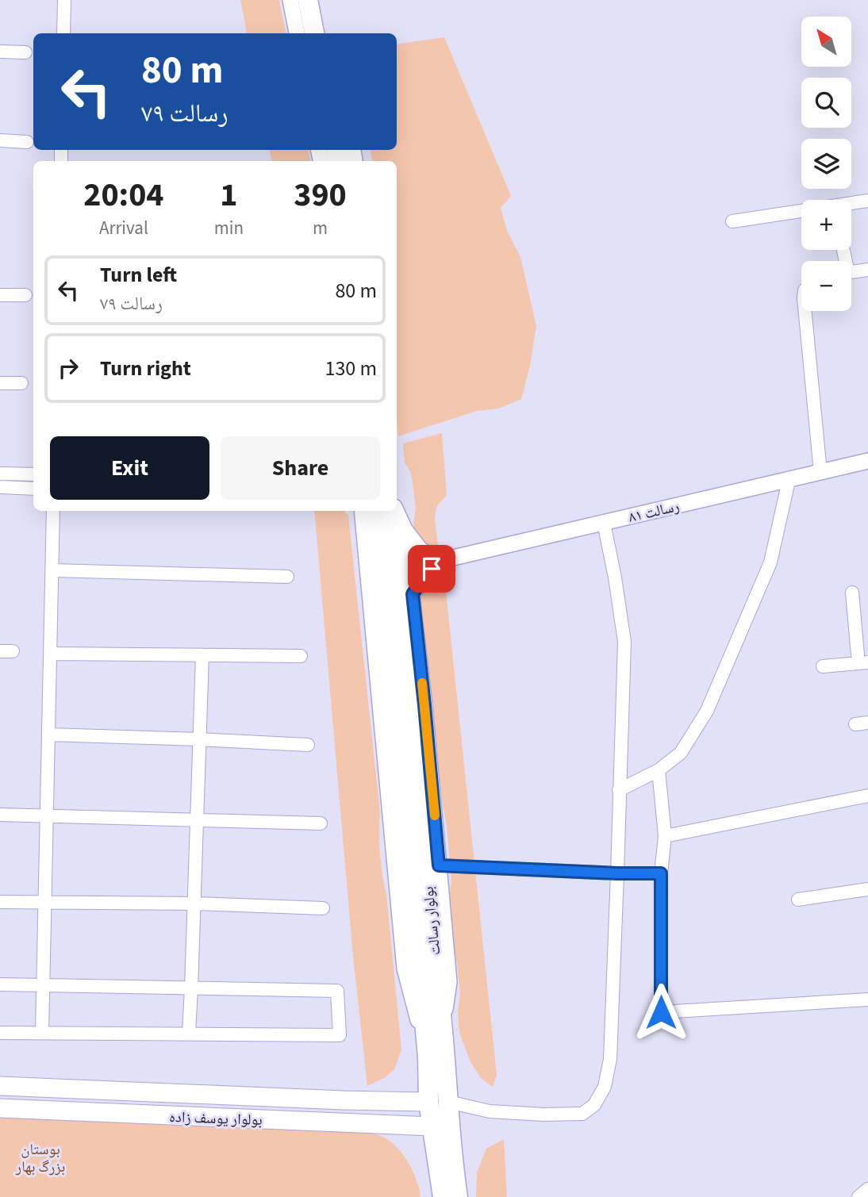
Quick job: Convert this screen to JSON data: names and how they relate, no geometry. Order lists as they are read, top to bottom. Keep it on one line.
{"streets":{"main road":["بولوار رسالت","بولوار یوسف زاده"],"street":["رسالت ۸۱"]},"crossings":[["بولوار رسالت","بولوار یوسف زاده"]],"parks":["بوستان بزرگ بهار"],"north":"top left","page":{"map_buttons":["+","−"],"turn":["80 m","رسالت ۷۹"],"eta":["20:04","Arrival","1","min","390","m"],"list":[{"name":"Turn left","note":"رسالت ۷۹","value":"80 m"},{"name":"Turn right","value":"130 m"}],"buttons":["Exit","Share"]}}
